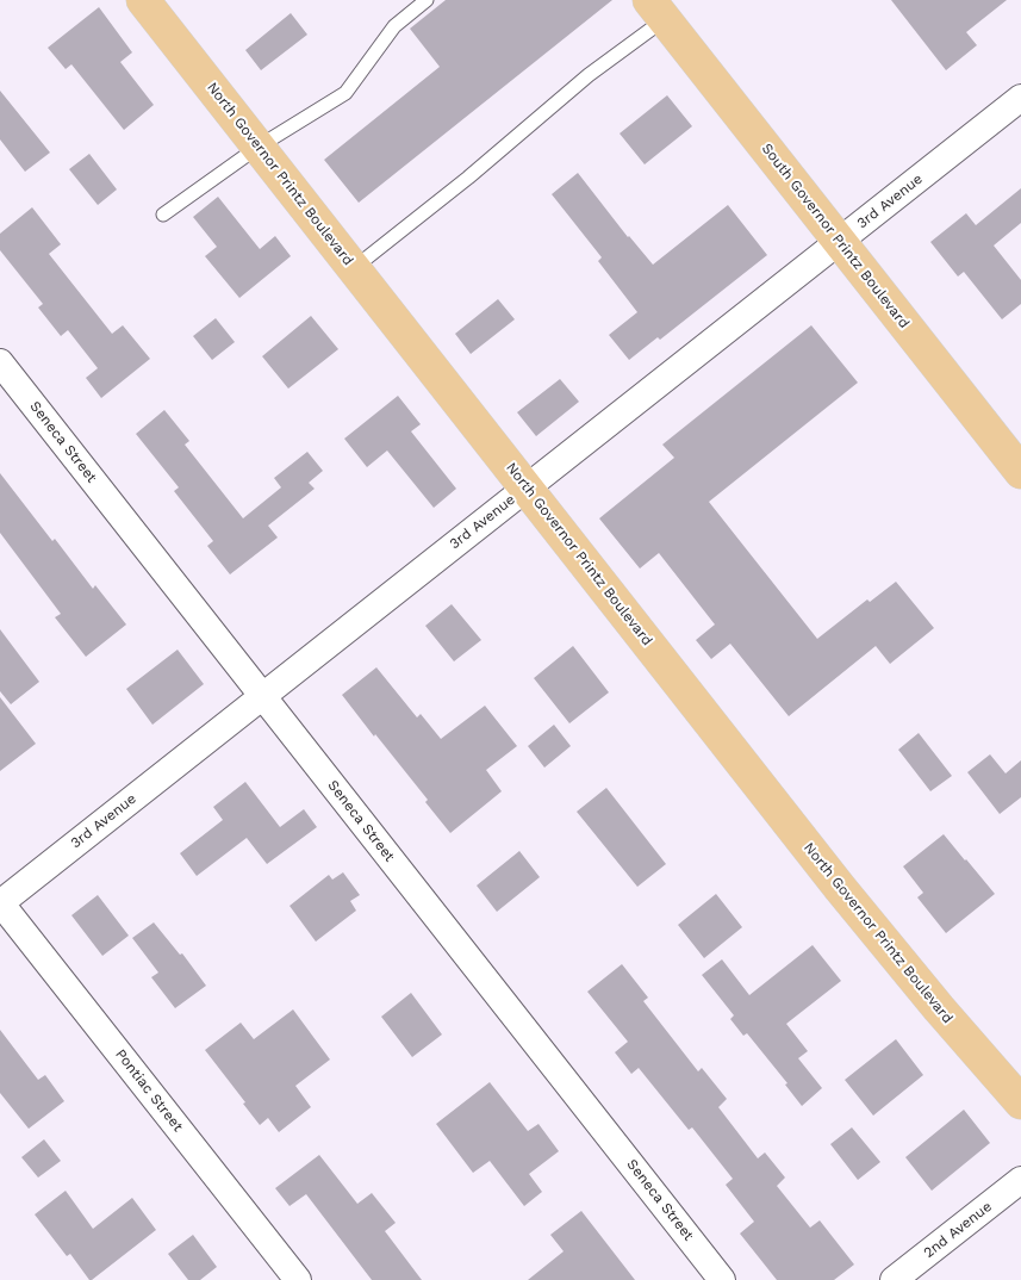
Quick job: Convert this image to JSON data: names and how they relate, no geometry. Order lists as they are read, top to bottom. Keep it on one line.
{"streets":{"main road":["North Governor Printz Boulevard","South Governor Printz Boulevard"],"street":["3rd Avenue","Seneca Street","Pontiac Street","2nd Avenue"]},"crossings":[["North Governor Printz Boulevard","3rd Avenue"],["3rd Avenue","South Governor Printz Boulevard"],["3rd Avenue","Seneca Street"],["3rd Avenue","Pontiac Street"]]}
